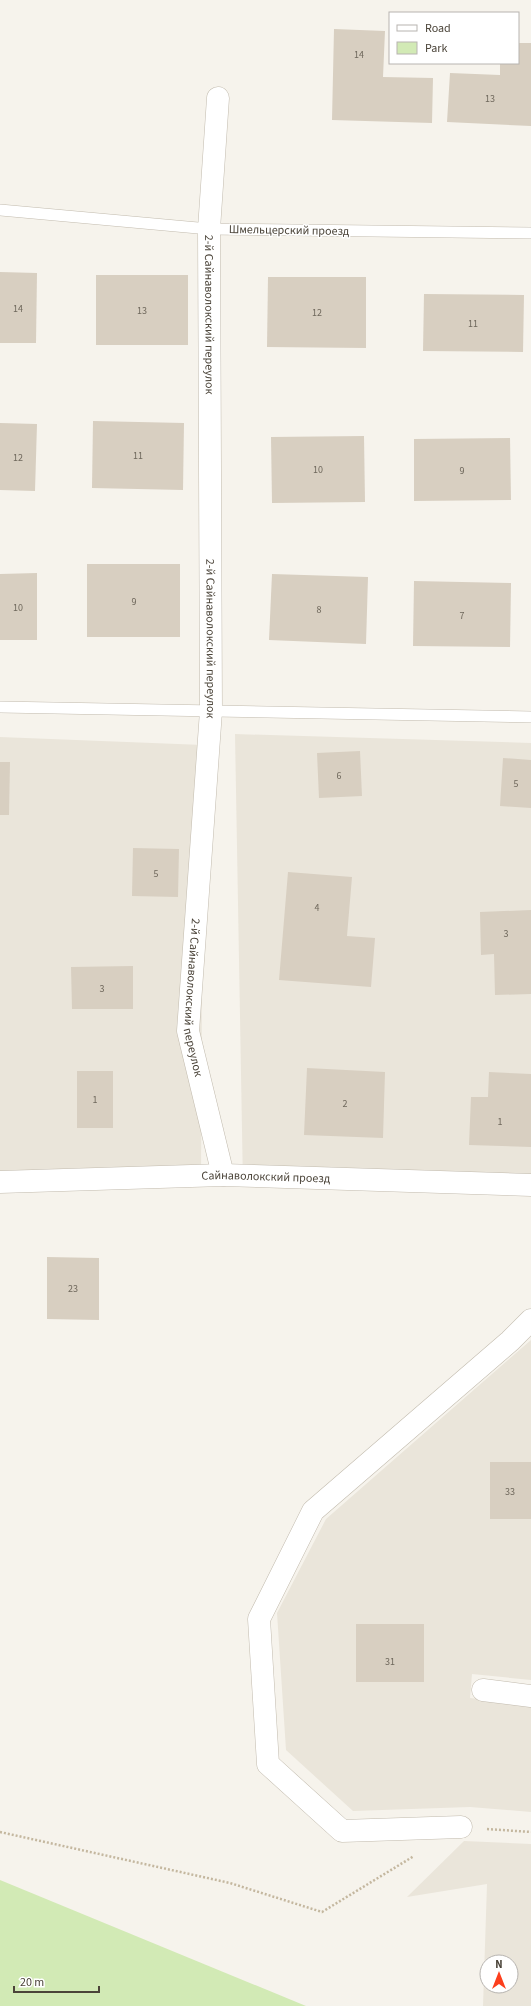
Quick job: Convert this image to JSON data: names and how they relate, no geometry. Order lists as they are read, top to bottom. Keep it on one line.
{"streets":{"street":["2-й Сайнаволокский переулок","Сайнаволокский проезд"],"lane":["Шмельцерский проезд"]},"crossings":[["Шмельцерский проезд","2-й Сайнаволокский переулок"],["2-й Сайнаволокский переулок","Сайнаволокский проезд"]],"house_numbers":["14","13","14","13","12","11","11","12","10","9","9","10","8","7","6","5","5","4","3","3","1","2","1","23","33","31"],"legend":["Road","Park"],"scale_bar":"20 m","north":"top"}
